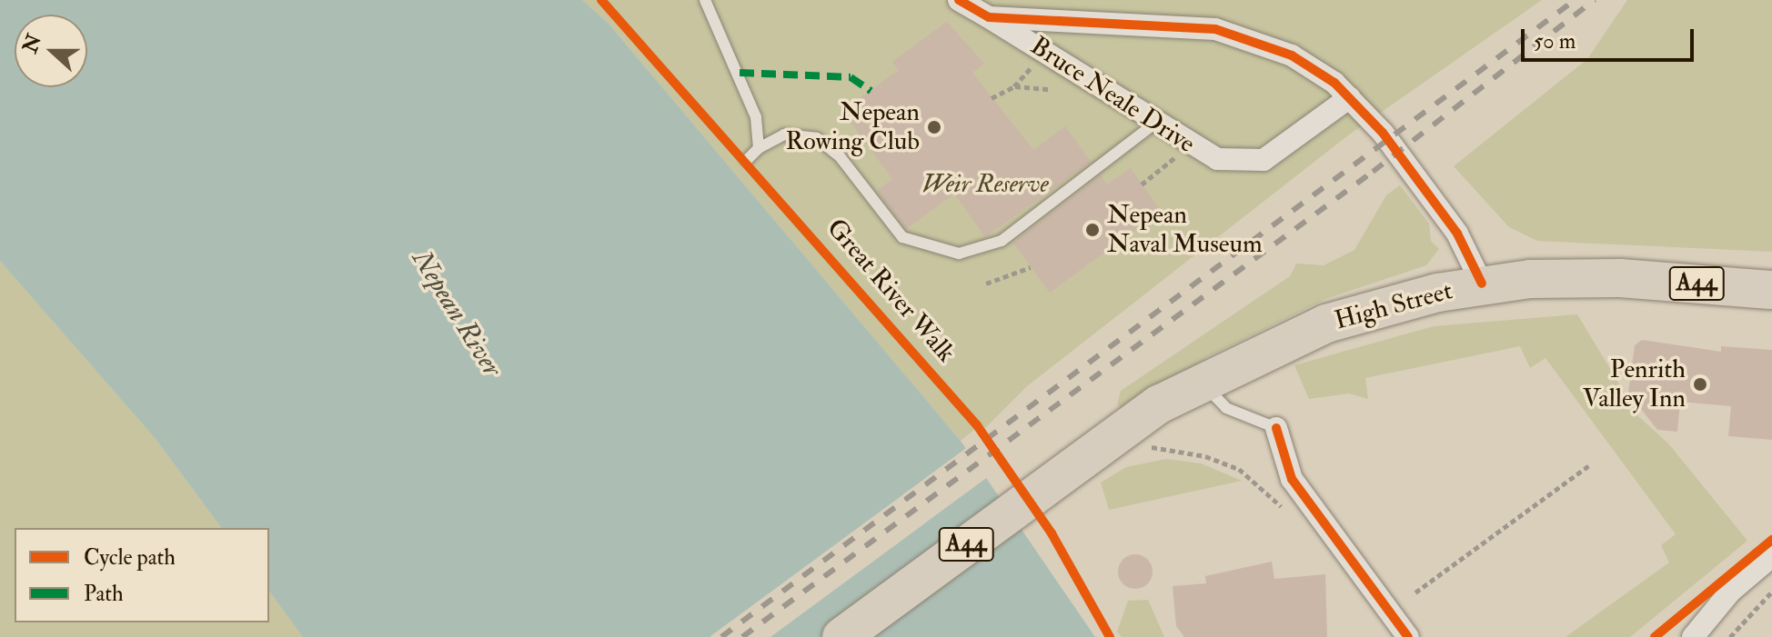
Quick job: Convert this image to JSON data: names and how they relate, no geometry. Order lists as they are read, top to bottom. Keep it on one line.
{"streets":{"highway":["A44","High Street"],"street":["Bruce Neale Drive"],"cycle path":["Great River Walk"]},"crossings":[["Bruce Neale Drive","High Street"]],"water":["Nepean River"],"parks":["Weir Reserve"],"places":["Nepean Rowing Club","Nepean Naval Museum","Penrith Valley Inn"],"legend":["Cycle path","Path"],"scale_bar":"50 m","north":"left"}
